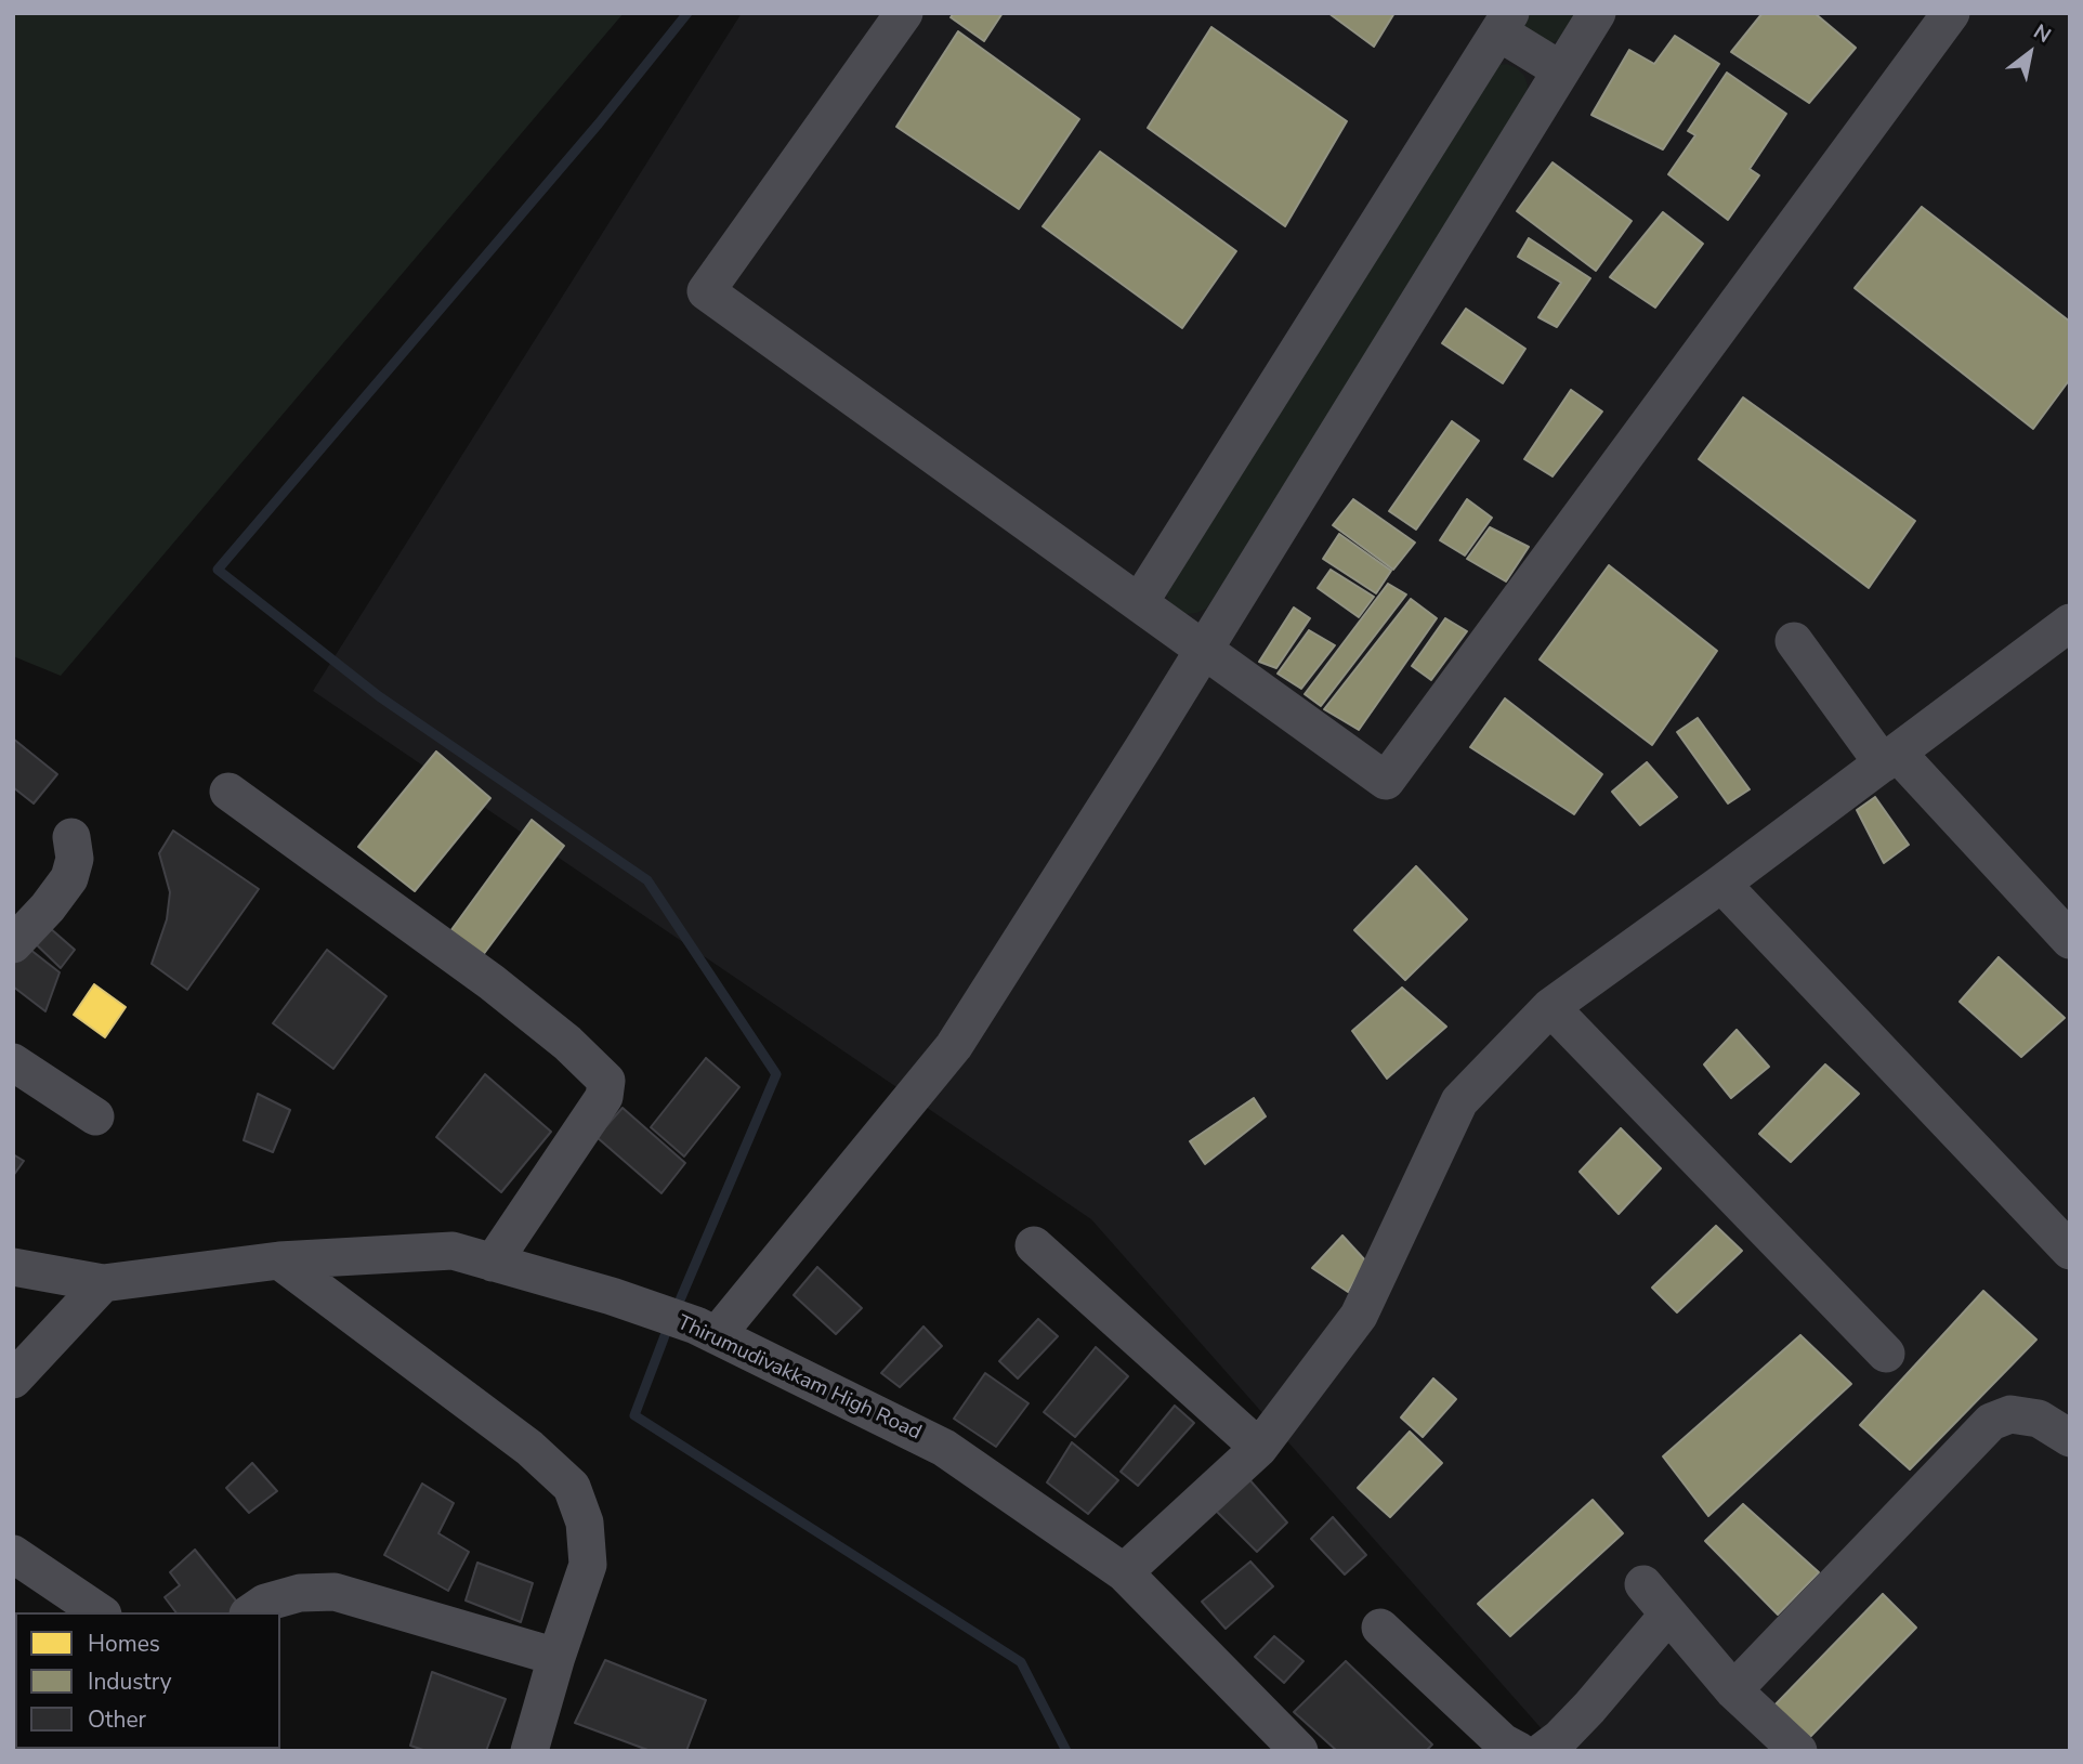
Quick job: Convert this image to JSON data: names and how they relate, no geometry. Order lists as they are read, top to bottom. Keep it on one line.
{"streets":{"street":["Thirumudivakkam High Road"]},"legend":["Homes","Industry","Other"],"north":"top right"}
